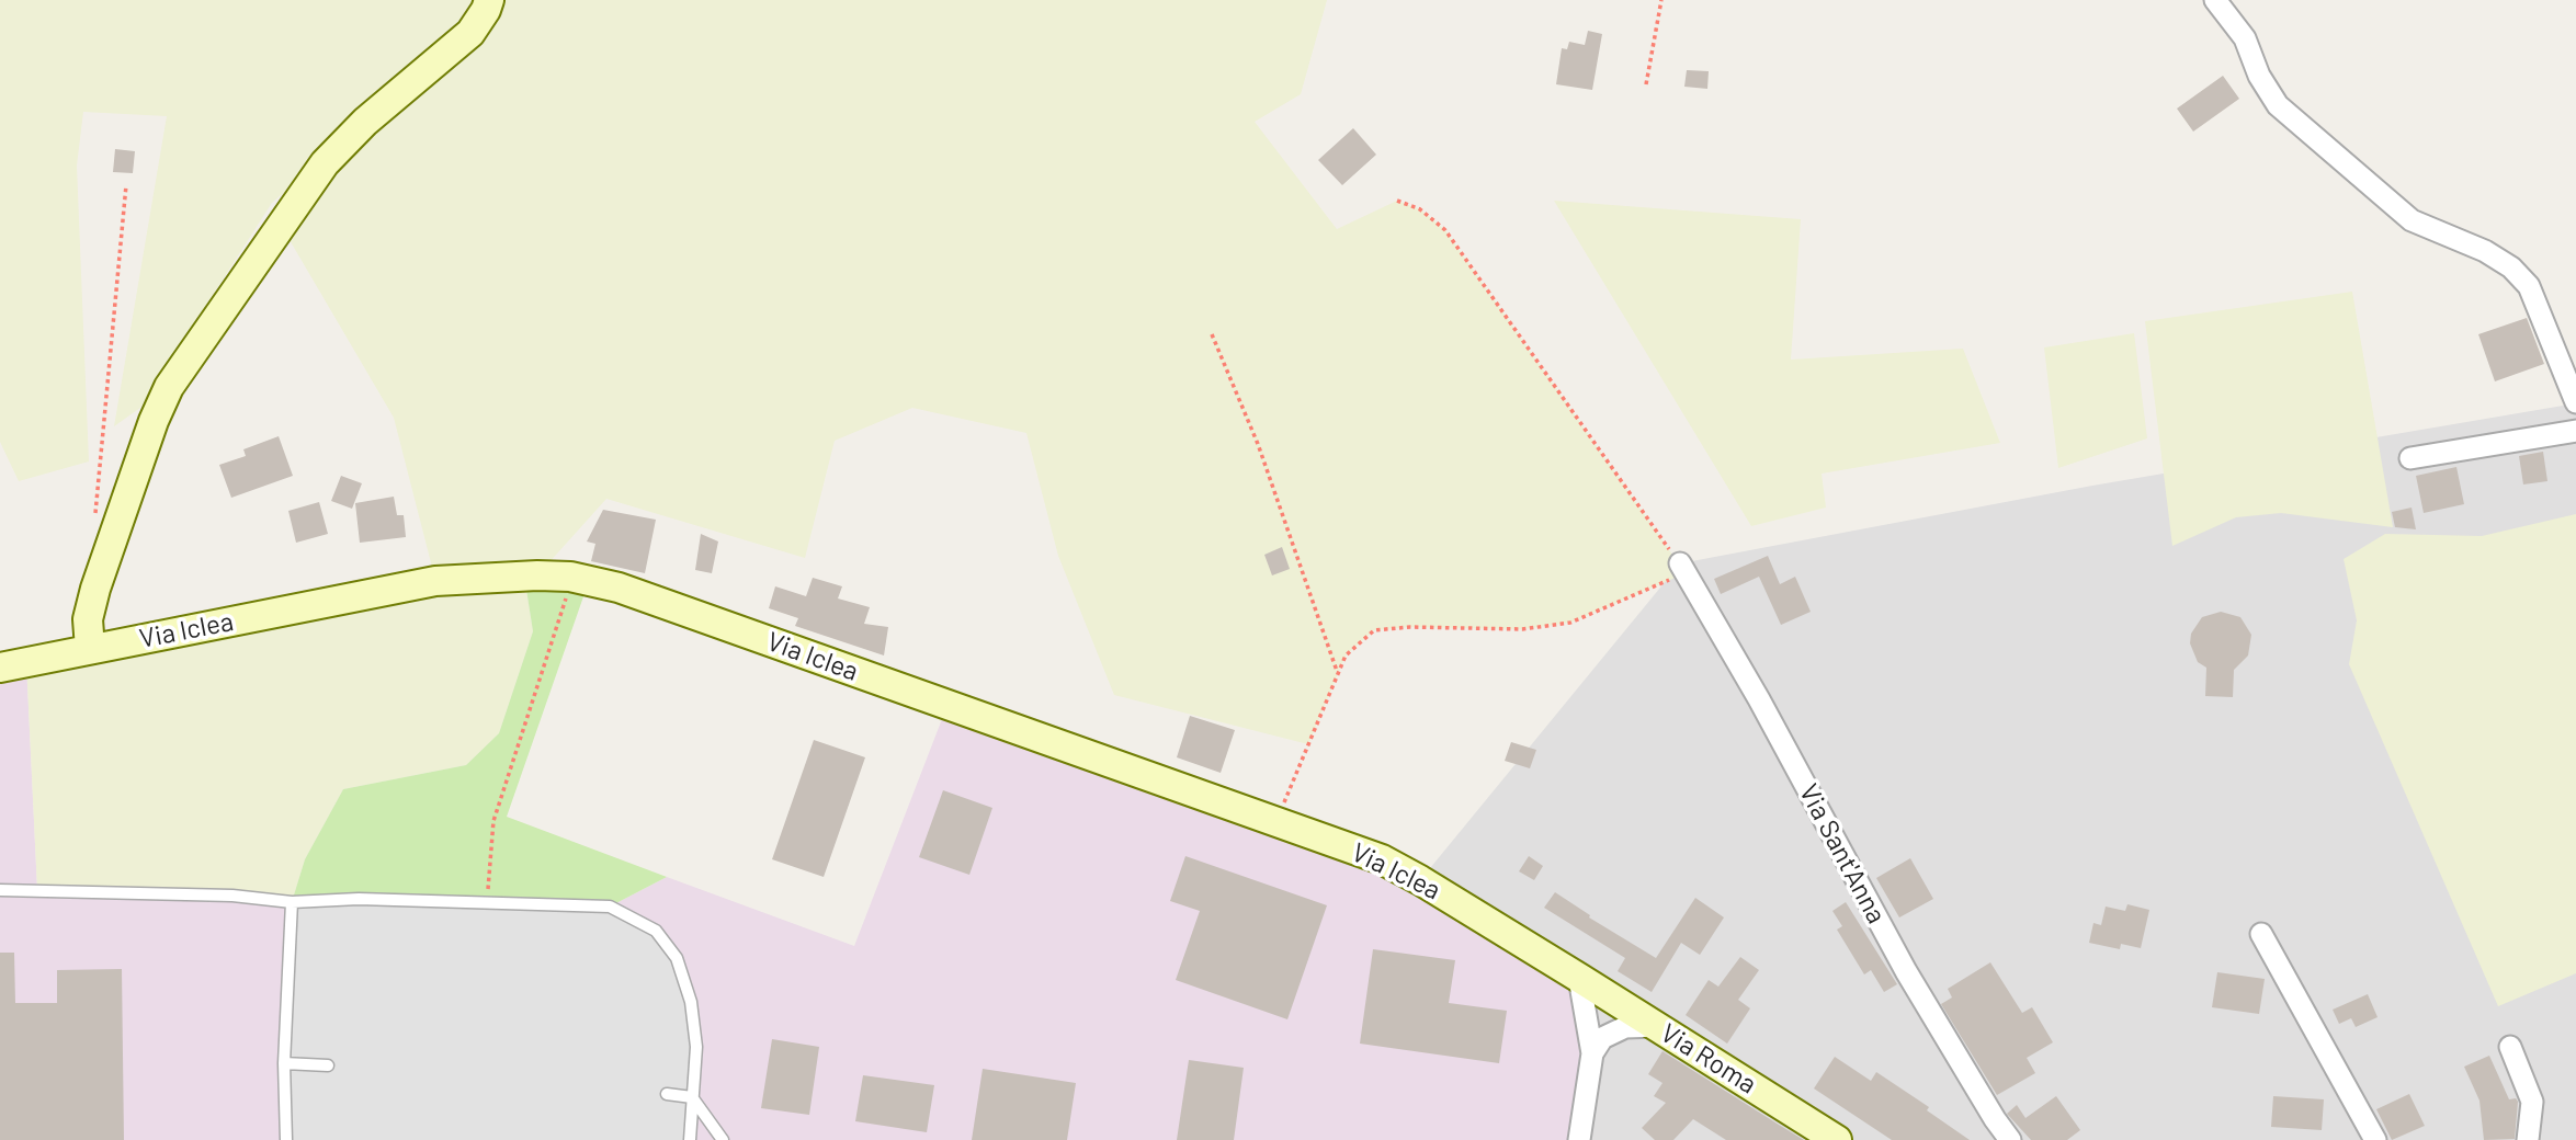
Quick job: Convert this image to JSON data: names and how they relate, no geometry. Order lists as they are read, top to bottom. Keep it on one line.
{"streets":{"street":["Via Iclea","Via Sant'Anna","Via Roma"]},"crossings":[["Via Iclea","Via Roma"]]}
